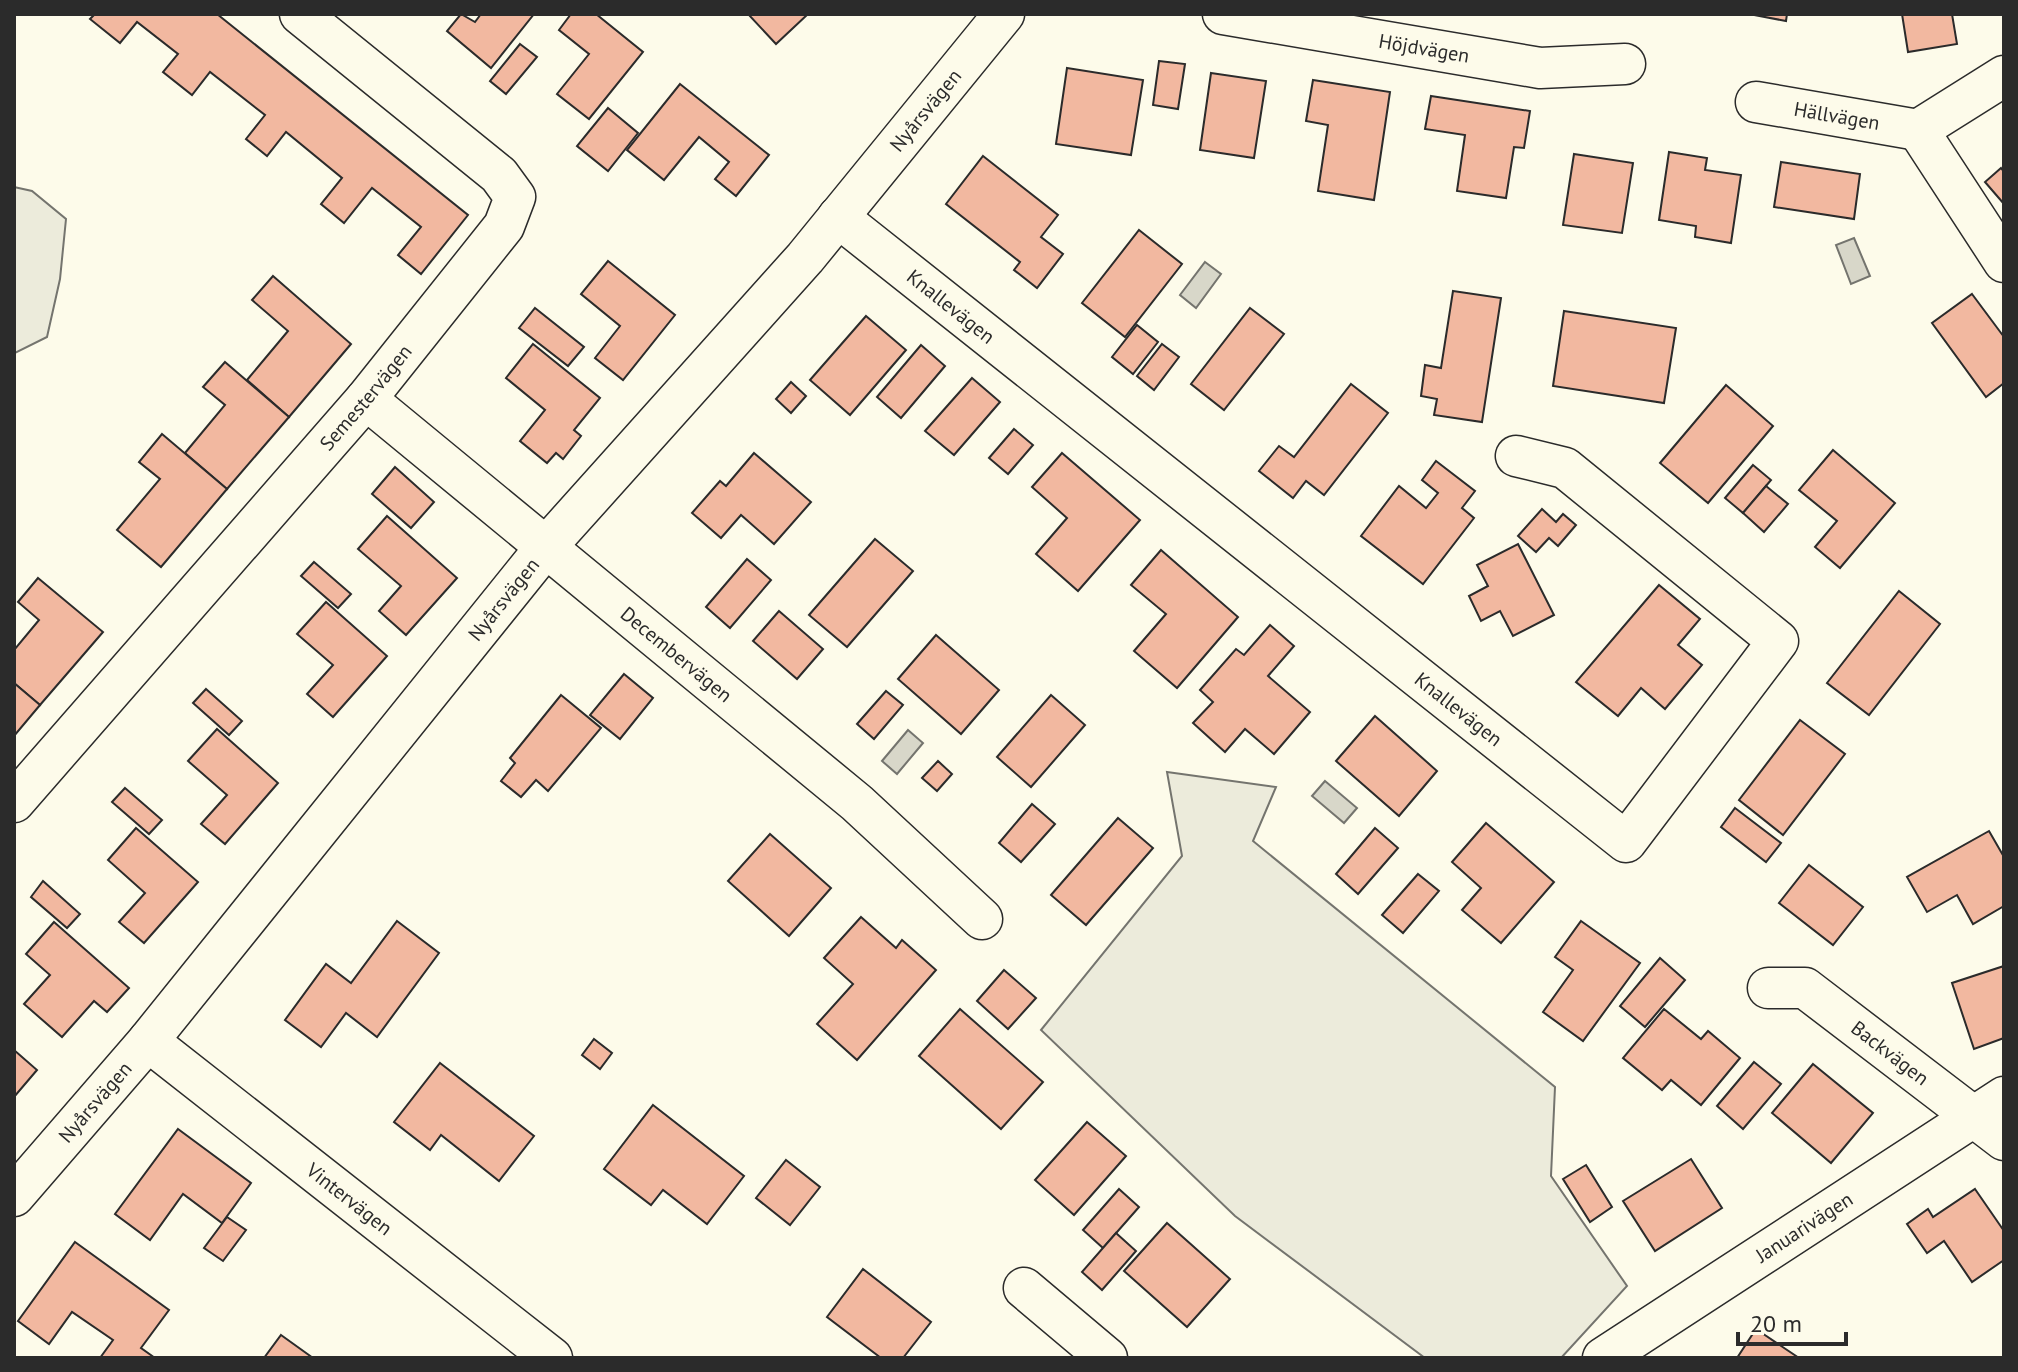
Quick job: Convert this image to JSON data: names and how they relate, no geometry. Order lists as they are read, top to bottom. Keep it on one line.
{"streets":{"street":["Höjdvägen","Nyårsvägen","Hällvägen","Knallevägen","Semestervägen","Decembervägen","Backvägen","Vintervägen","Januarivägen"]},"crossings":[["Nyårsvägen","Knallevägen"],["Nyårsvägen","Decembervägen"],["Nyårsvägen","Vintervägen"],["Semestervägen","Decembervägen"],["Backvägen","Januarivägen"]],"scale_bar":"20 m"}
